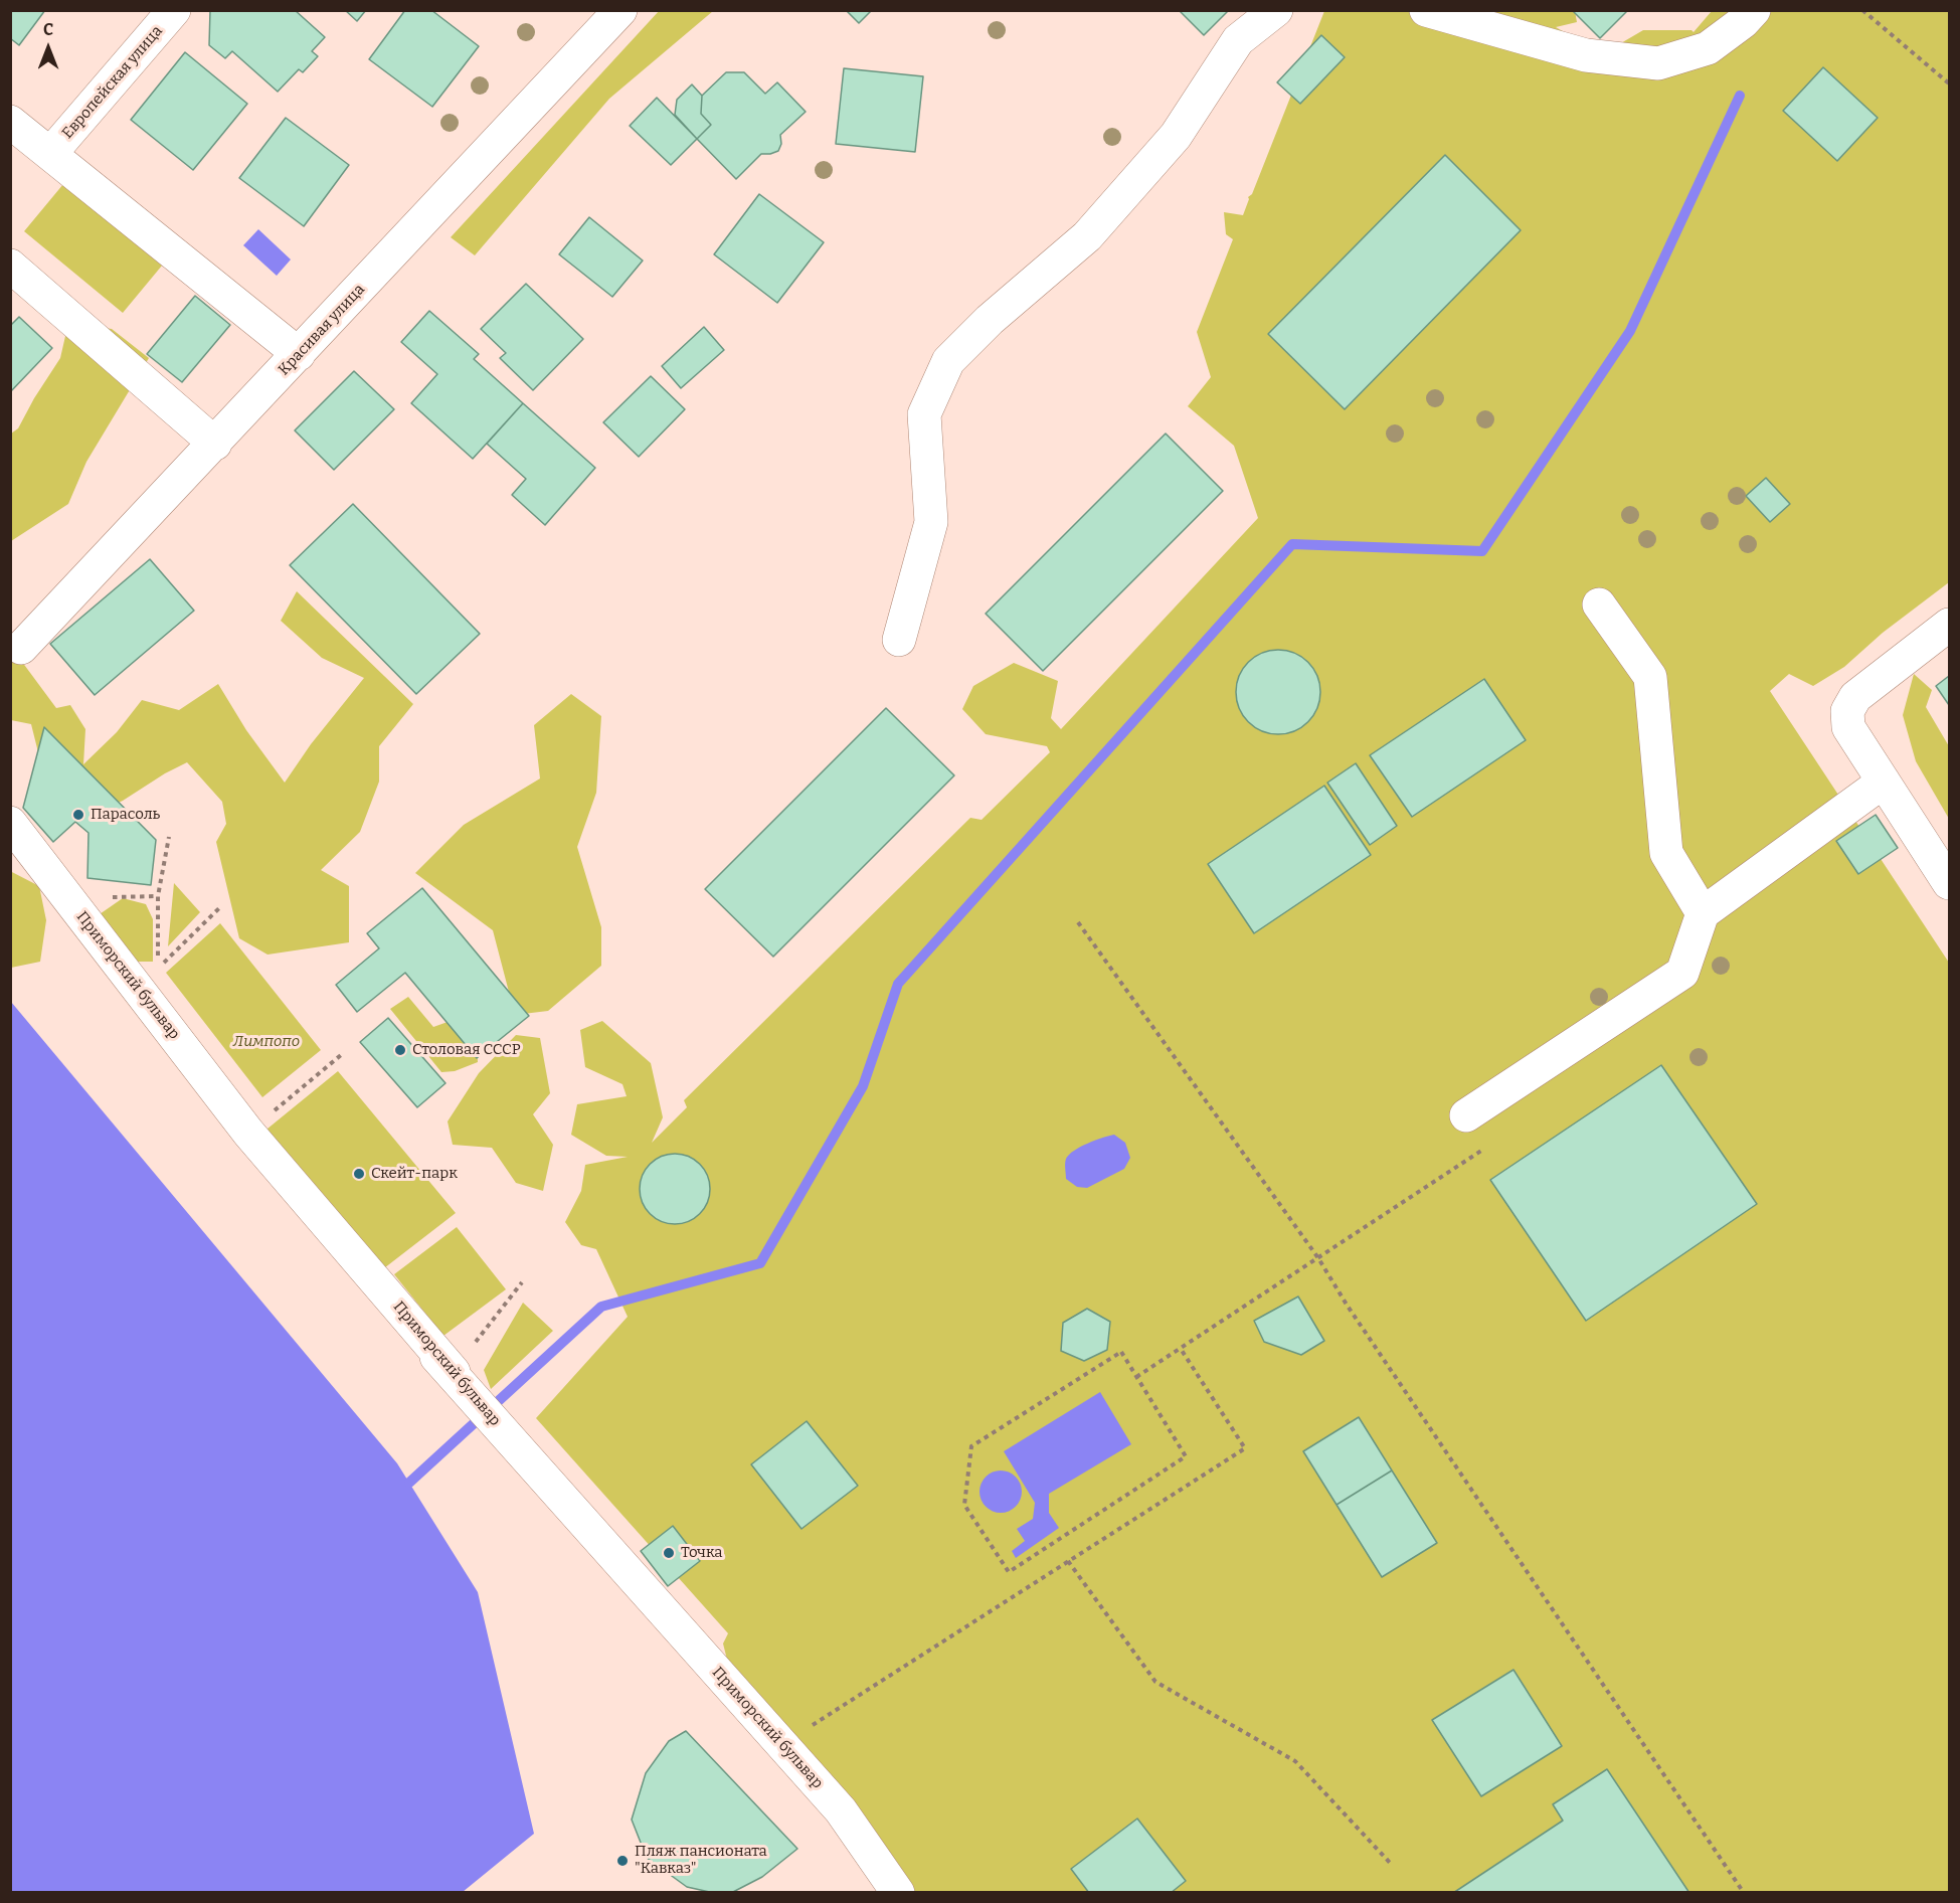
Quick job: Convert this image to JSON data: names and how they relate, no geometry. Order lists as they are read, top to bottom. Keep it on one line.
{"streets":{"street":["Европейская улица","Красивая улица","Приморский бульвар"]},"parks":["Лимпопо"],"places":["Парасоль","Столовая СССР","Скейт-парк","Точка","Пляж пансионата \"Кавказ\""],"north":"top"}
